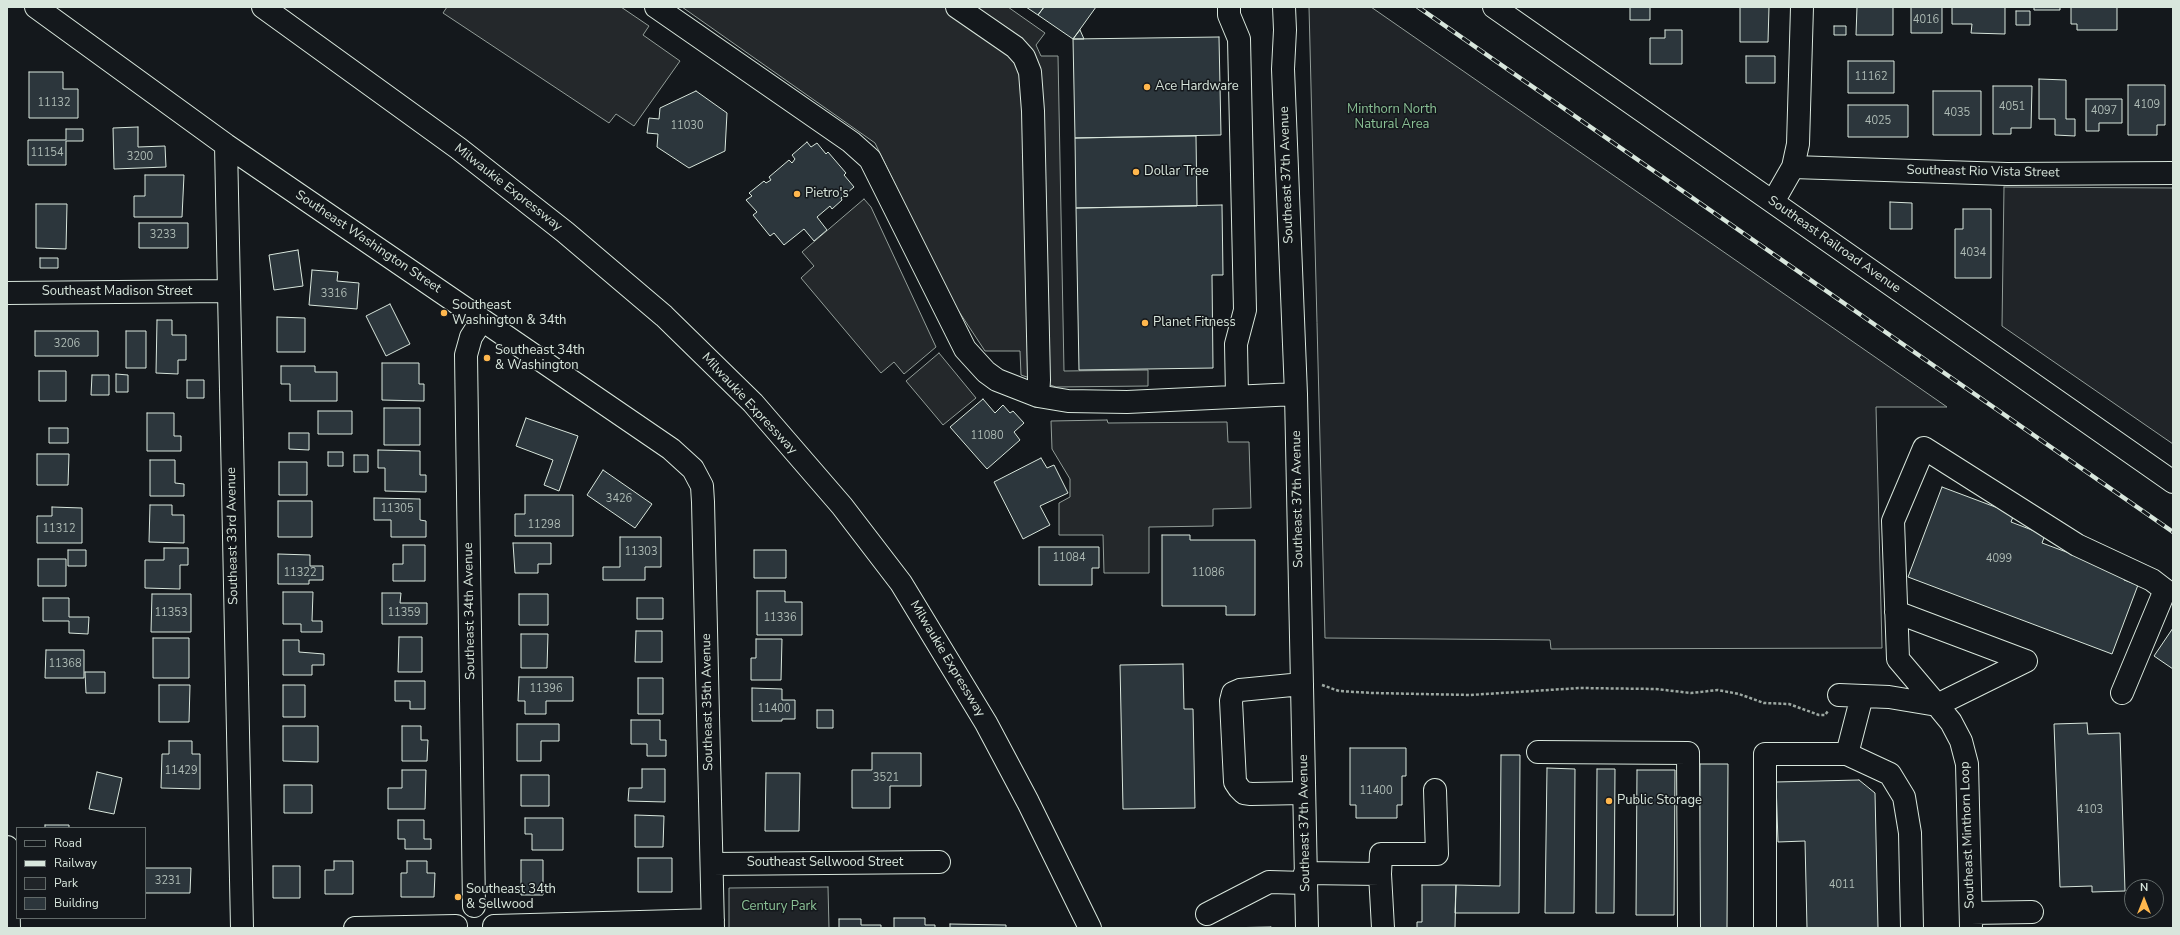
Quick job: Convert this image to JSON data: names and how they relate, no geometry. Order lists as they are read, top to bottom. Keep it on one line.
{"streets":{"main road":["Southeast Rio Vista Street","Southeast 37th Avenue","Milwaukie Expressway","Southeast Washington Street","Southeast Railroad Avenue","Southeast Madison Street","Southeast 33rd Avenue","Southeast 34th Avenue","Southeast 35th Avenue","Southeast Minthorn Loop","Southeast Sellwood Street"]},"crossings":[["Southeast Washington Street","Southeast 33rd Avenue"],["Southeast Washington Street","Southeast 34th Avenue"],["Southeast Washington Street","Southeast 35th Avenue"],["Southeast Madison Street","Southeast 33rd Avenue"],["Southeast 35th Avenue","Southeast Sellwood Street"]],"parks":["Minthorn North Natural Area","Century Park"],"places":["Ace Hardware","Dollar Tree","Pietro's","Southeast Washington & 34th","Planet Fitness","Southeast 34th & Washington","Public Storage","Southeast 34th & Sellwood"],"house_numbers":["4016","11162","11132","4109","4051","4097","4035","4025","11030","11154","3200","3233","4034","3316","3206","11080","3426","11305","11298","11312","11303","11084","4099","11322","11086","11353","11359","11336","11368","11396","11400","11429","3521","11400","4103","3231","4011"],"legend":["Road","Railway","Park","Building"],"north":"top"}
